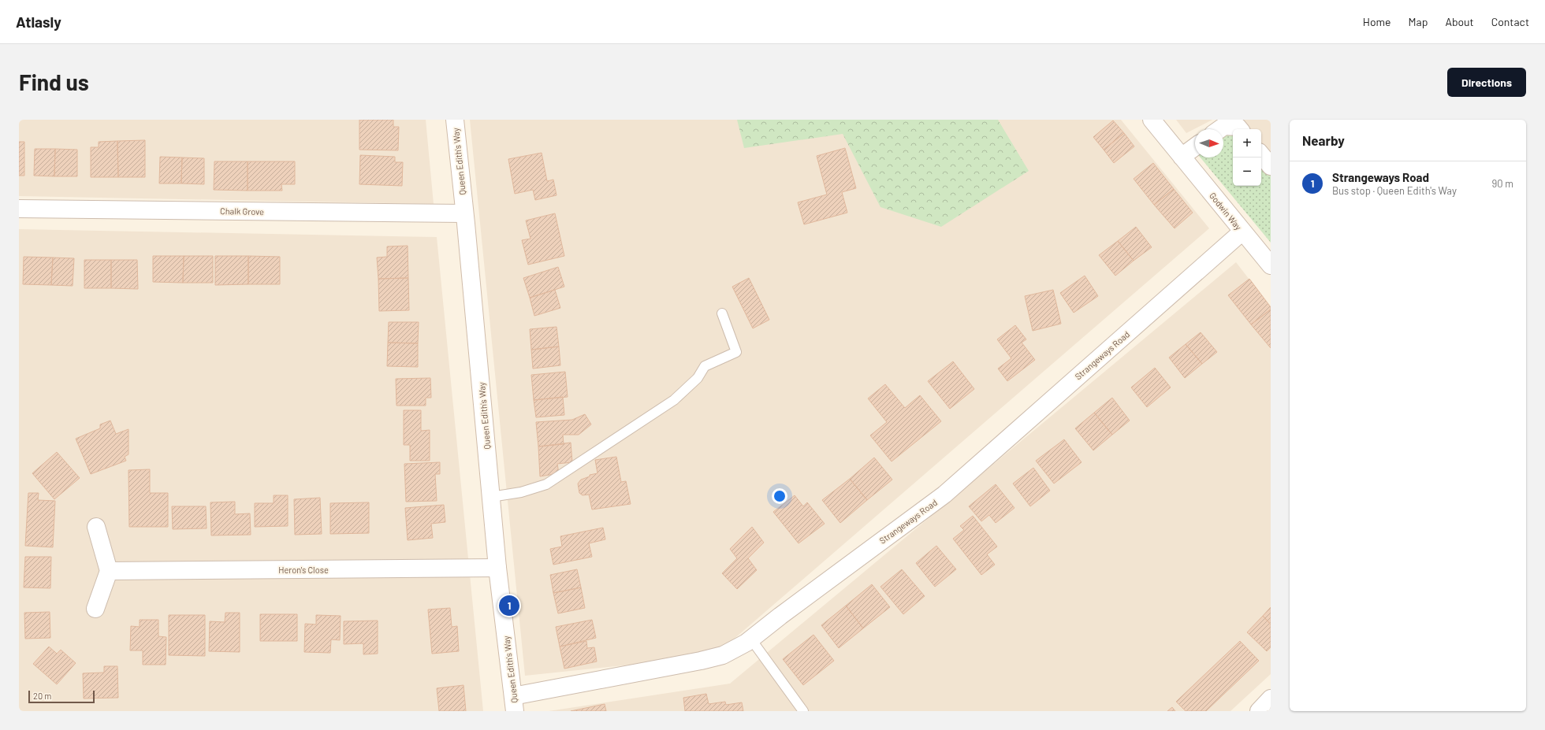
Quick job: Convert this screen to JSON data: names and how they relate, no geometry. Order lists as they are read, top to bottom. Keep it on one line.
{"streets":{"street":["Queen Edith's Way","Chalk Grove","Godwin Way","Strangeways Road","Heron's Close"]},"crossings":[["Queen Edith's Way","Chalk Grove"],["Queen Edith's Way","Strangeways Road"],["Queen Edith's Way","Heron's Close"],["Godwin Way","Strangeways Road"]],"scale_bar":"20 m","north":"right","page":{"header":"Atlasly","nav":["Home","Map","About","Contact"],"buttons":"Directions","title":"Find us","heading":"Nearby","map_buttons":["+","−"],"list":[{"mark":"1","name":"Strangeways Road","note":"Bus stop · Queen Edith's Way","value":"90 m"}],"pins":"1","scale":"20 m"}}
